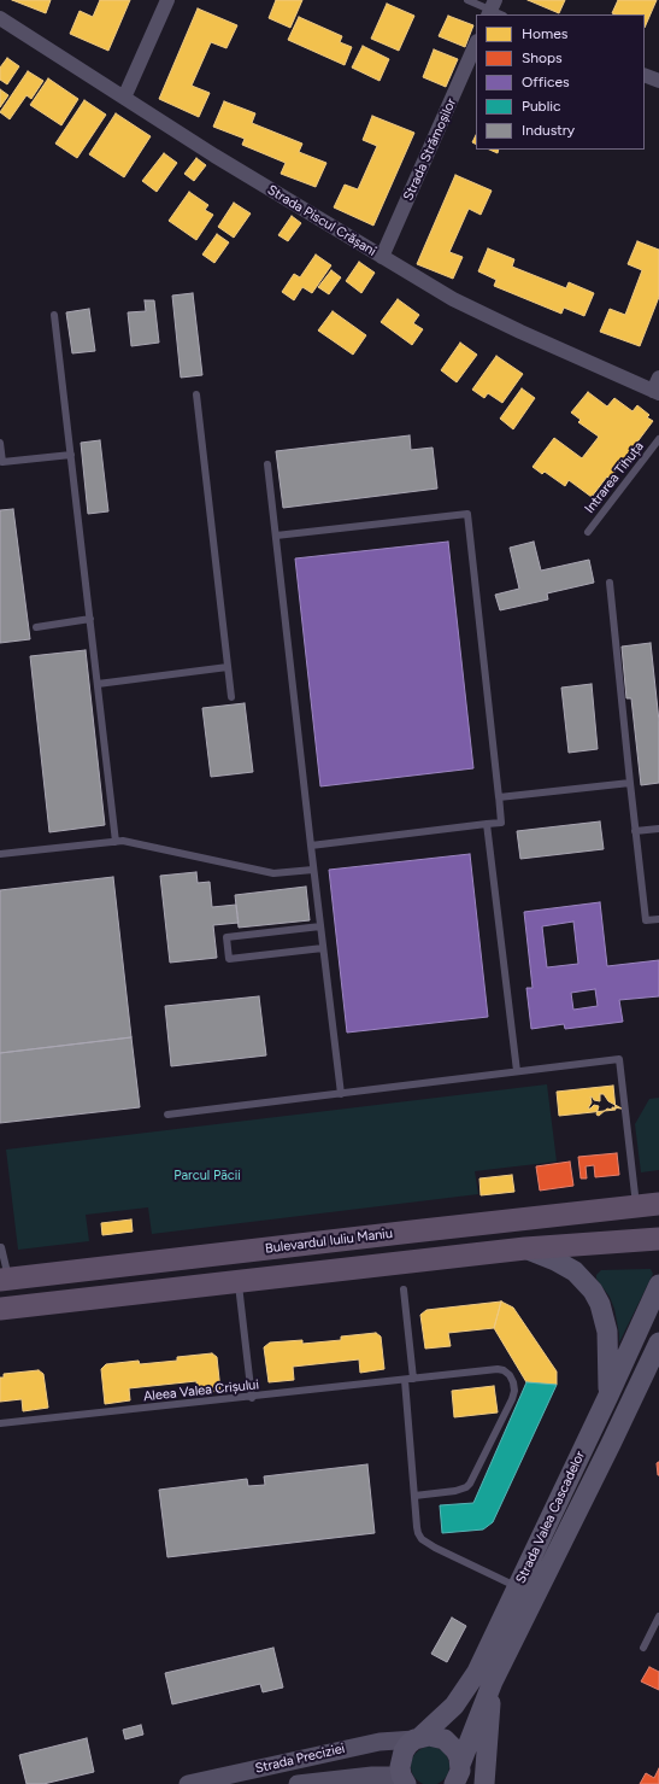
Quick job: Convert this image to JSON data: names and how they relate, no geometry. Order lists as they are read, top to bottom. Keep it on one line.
{"streets":{"main road":["Bulevardul Iuliu Maniu","Strada Valea Cascadelor"],"street":["Strada Strămoșilor","Strada Piscul Crășani","Strada Preciziei"],"lane":["Intrarea Tihuța","Aleea Valea Crișului"]},"crossings":[["Strada Strămoșilor","Strada Piscul Crășani"],["Strada Valea Cascadelor","Strada Preciziei"]],"parks":["Parcul Păcii"],"legend":["Homes","Shops","Offices","Public","Industry"]}
